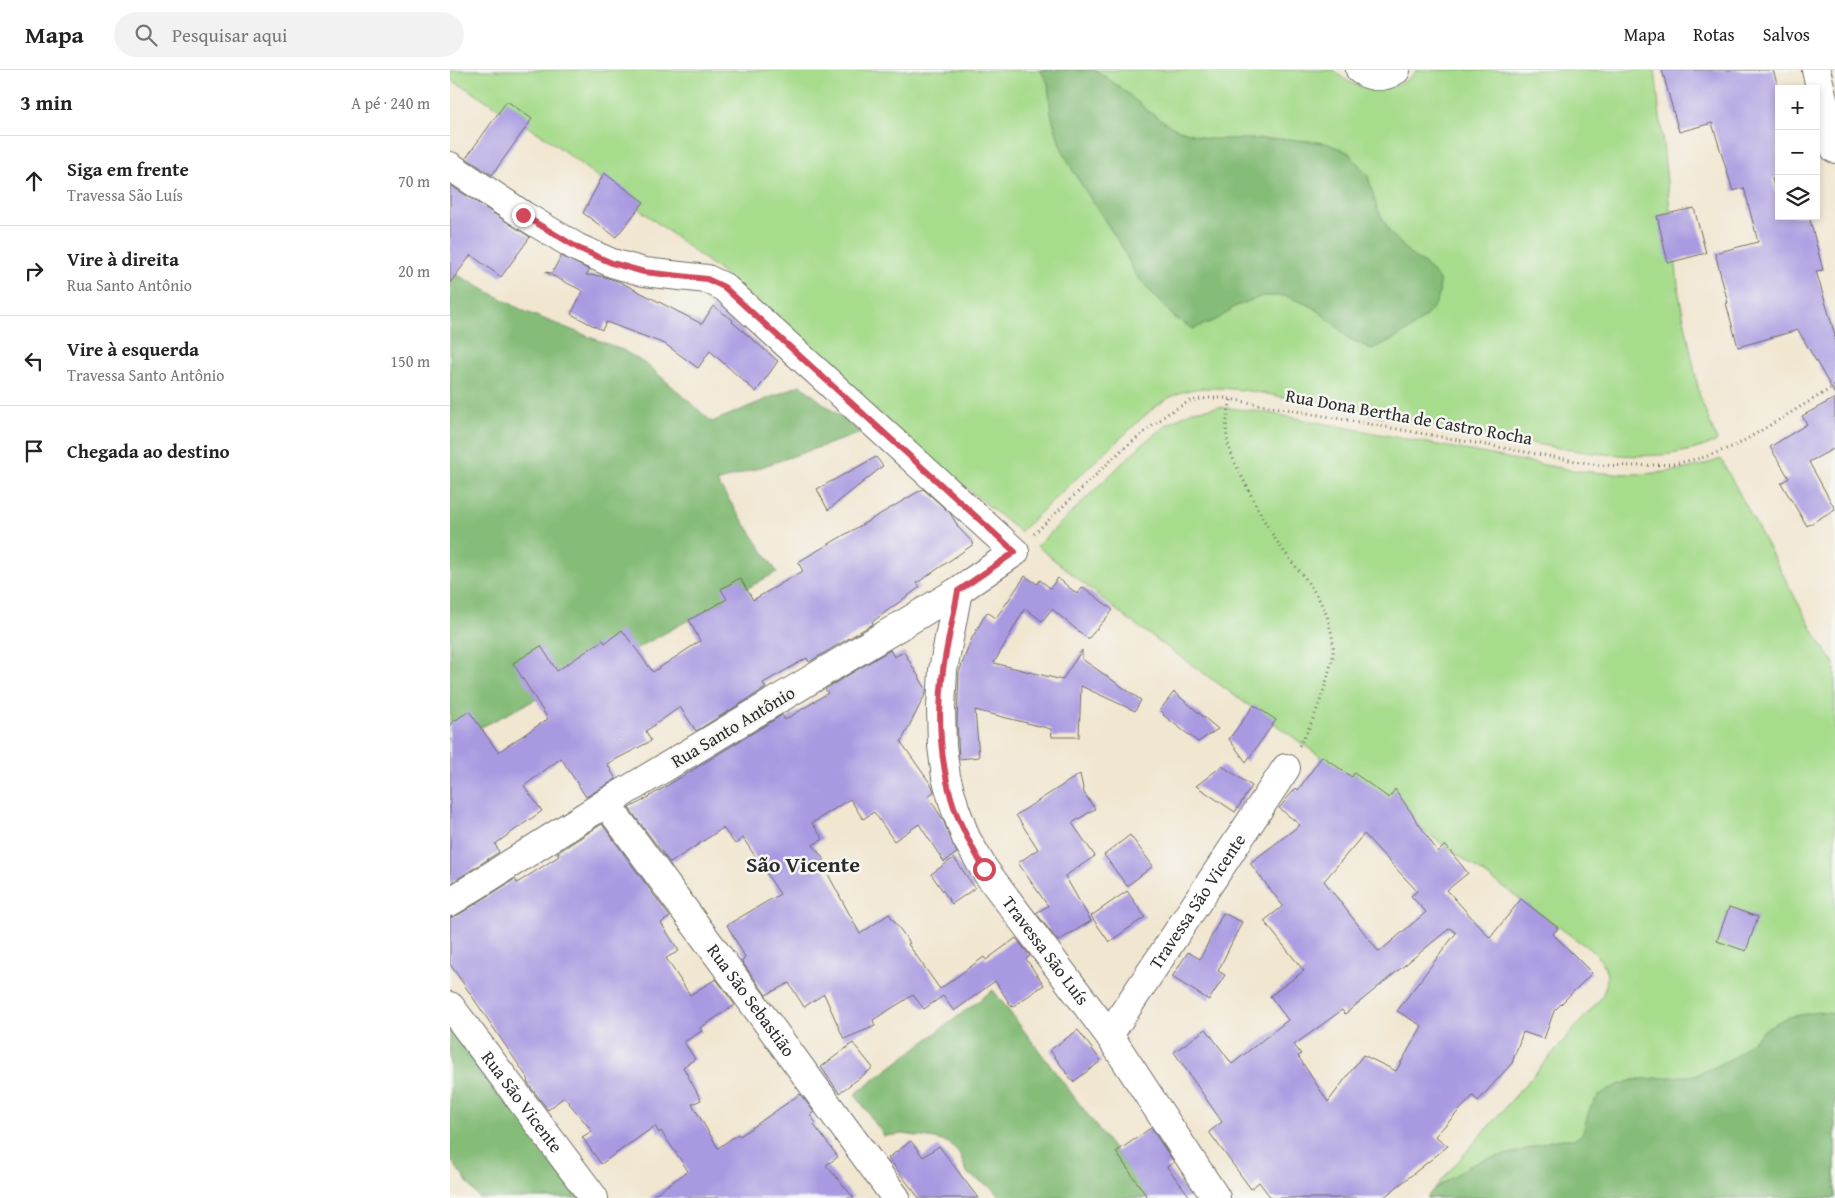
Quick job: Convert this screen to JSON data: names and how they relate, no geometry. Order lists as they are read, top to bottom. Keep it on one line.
{"streets":{"street":["Rua Santo Antônio","Travessa São Vicente","Travessa São Luís","Rua São Sebastião","Rua São Vicente"],"path":["Rua Dona Bertha de Castro Rocha"]},"crossings":[["Rua Dona Bertha de Castro Rocha","Rua Santo Antônio"],["Rua Santo Antônio","Travessa São Luís"],["Rua Santo Antônio","Rua São Sebastião"],["Travessa São Vicente","Travessa São Luís"]],"districts":["São Vicente"],"page":{"header":"Mapa","search":"Pesquisar aqui","nav":["Mapa","Rotas","Salvos"],"heading":["3 min","A pé · 240 m"],"map_buttons":["+","−"],"list":[["Siga em frente","Travessa São Luís","70 m"],["Vire à direita","Rua Santo Antônio","20 m"],["Vire à esquerda","Travessa Santo Antônio","150 m"],"Chegada ao destino"]}}
